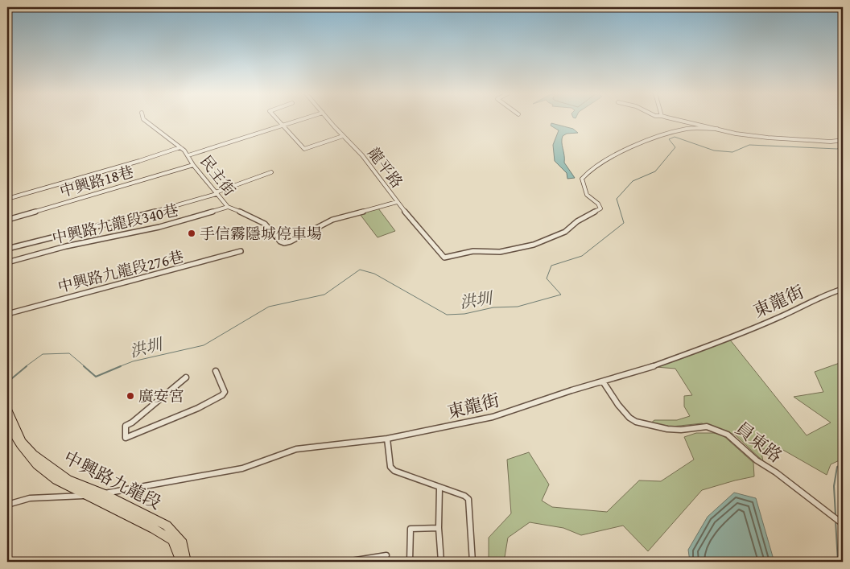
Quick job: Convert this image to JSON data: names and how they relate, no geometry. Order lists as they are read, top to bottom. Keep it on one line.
{"streets":{"main road":["中興路九龍段"],"street":["龍平路","民主街","中興路18巷","中興路九龍段340巷","中興路九龍段276巷","東龍街","員東路"]},"crossings":[["龍平路","民主街"],["民主街","中興路18巷"],["民主街","中興路九龍段340巷"],["東龍街","員東路"],["東龍街","中興路九龍段"]],"water":["洪圳"],"places":["手信霧隱城停車場","廣安宮"]}
